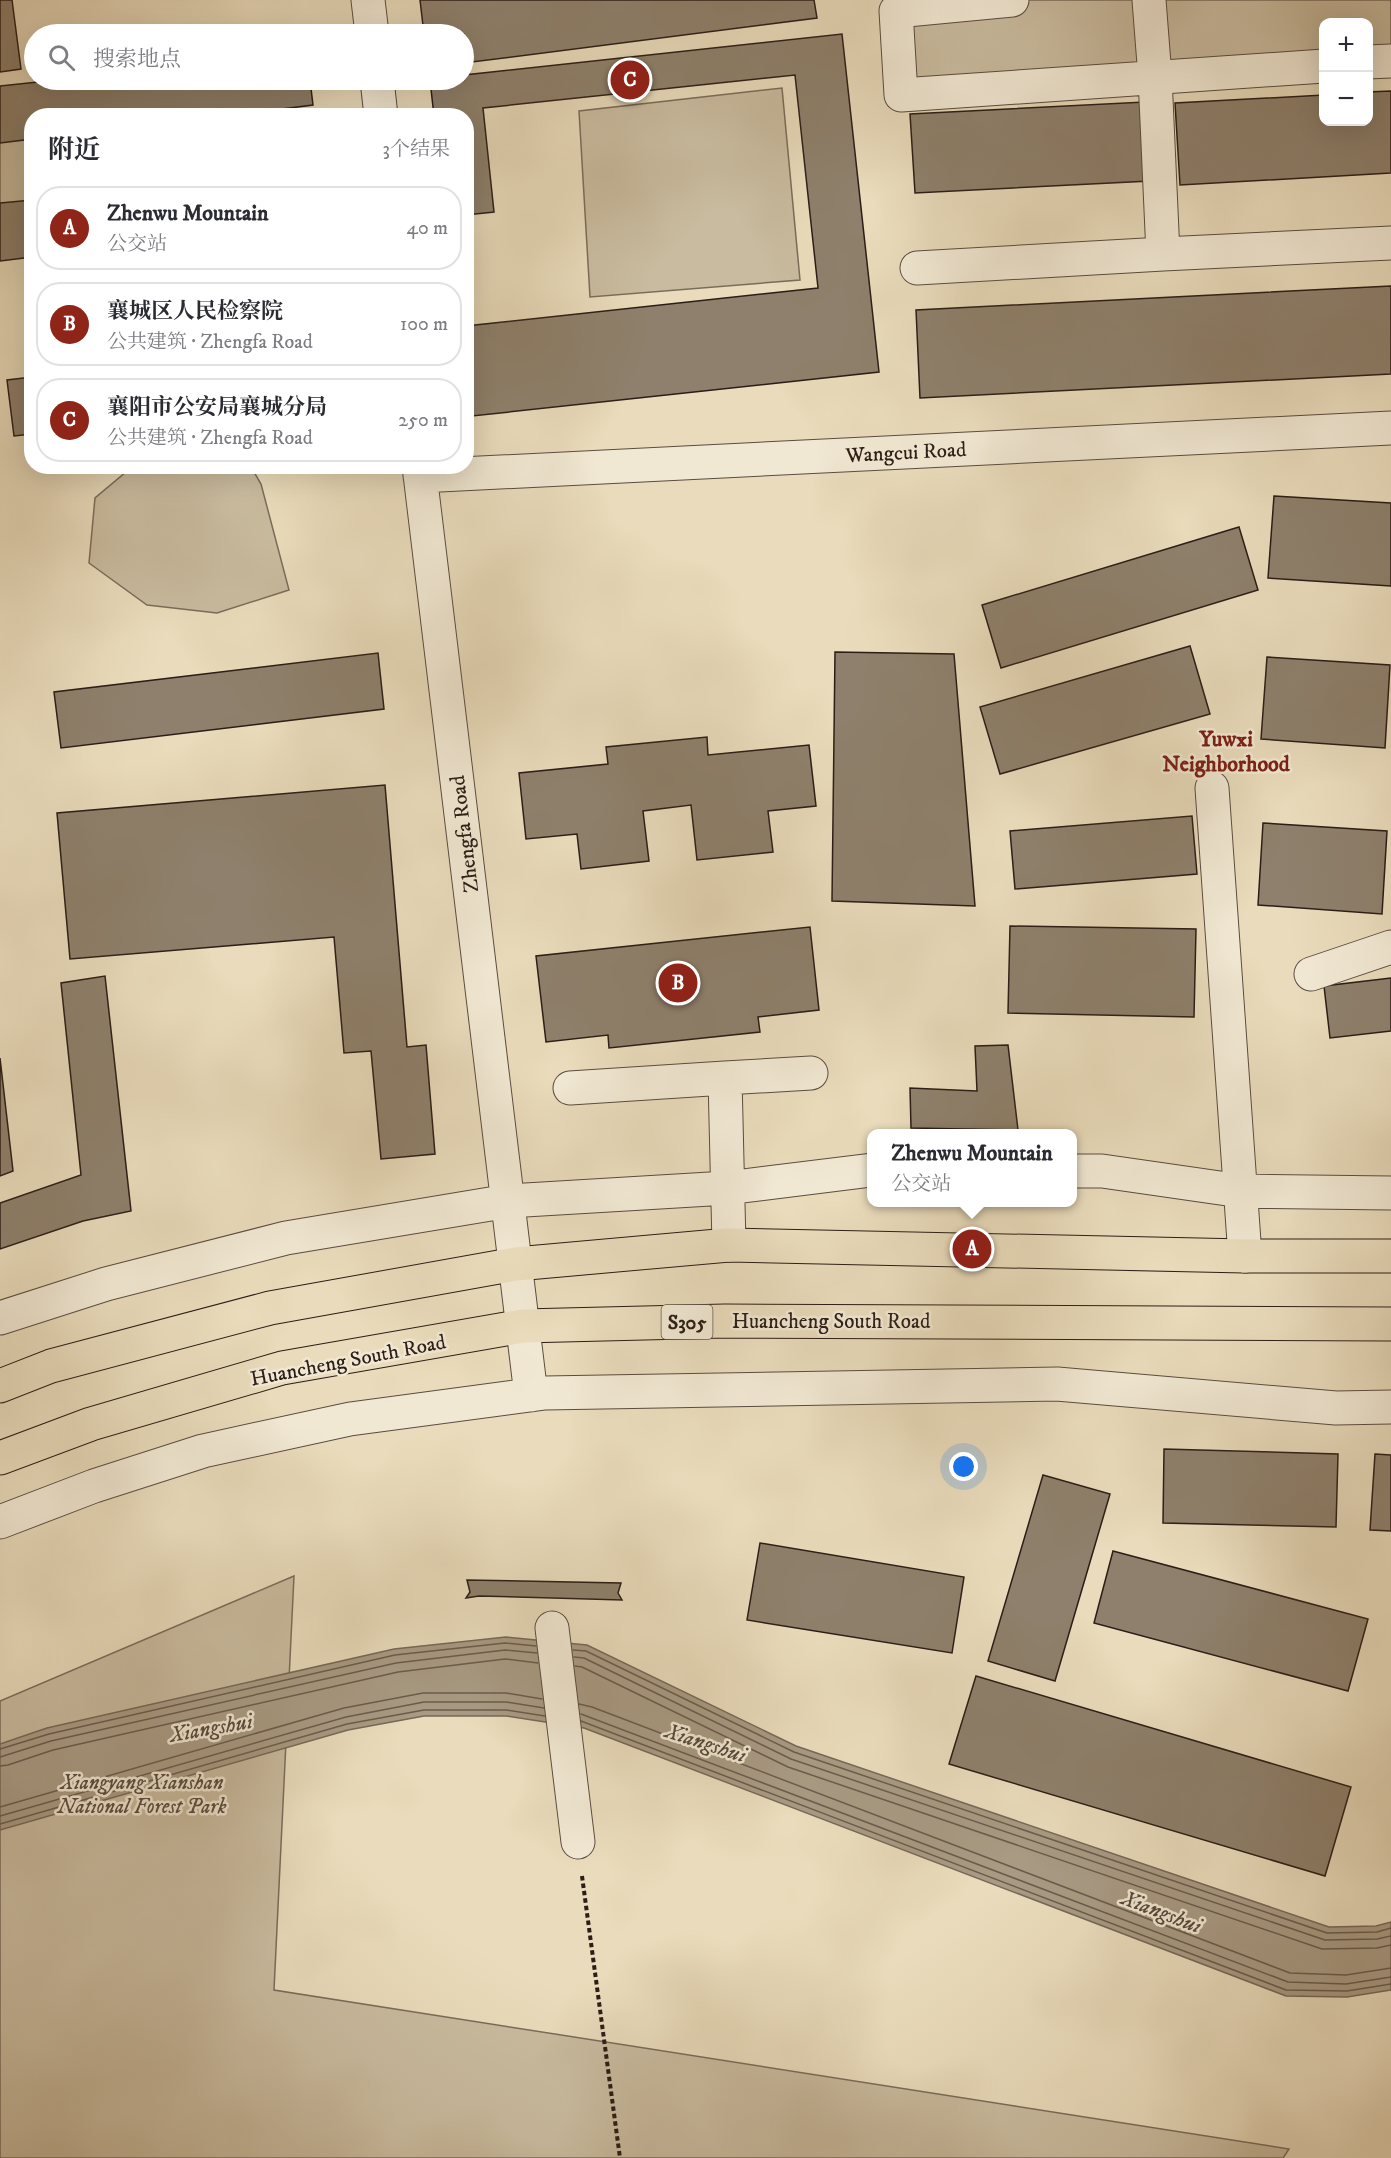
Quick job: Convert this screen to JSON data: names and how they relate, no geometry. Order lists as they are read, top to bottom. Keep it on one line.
{"streets":{"highway":["Huancheng South Road","S305"],"street":["Wangcui Road","Zhengfa Road"]},"crossings":[["Zhengfa Road","Huancheng South Road"]],"districts":["Yuwxi Neighborhood"],"water":["Xiangshui"],"parks":["Xiangyang Xianshan National Forest Park"],"page":{"map_buttons":["+","−"],"search":"搜索地点","pins":["C","B","A"],"heading":["附近","3个结果"],"list":[{"mark":"A","name":"Zhenwu Mountain","note":"公交站","value":"40 m"},{"mark":"B","name":"襄城区人民检察院","note":"公共建筑 · Zhengfa Road","value":"100 m"},{"mark":"C","name":"襄阳市公安局襄城分局","note":"公共建筑 · Zhengfa Road","value":"250 m"}],"popup":["Zhenwu Mountain","公交站"]}}
